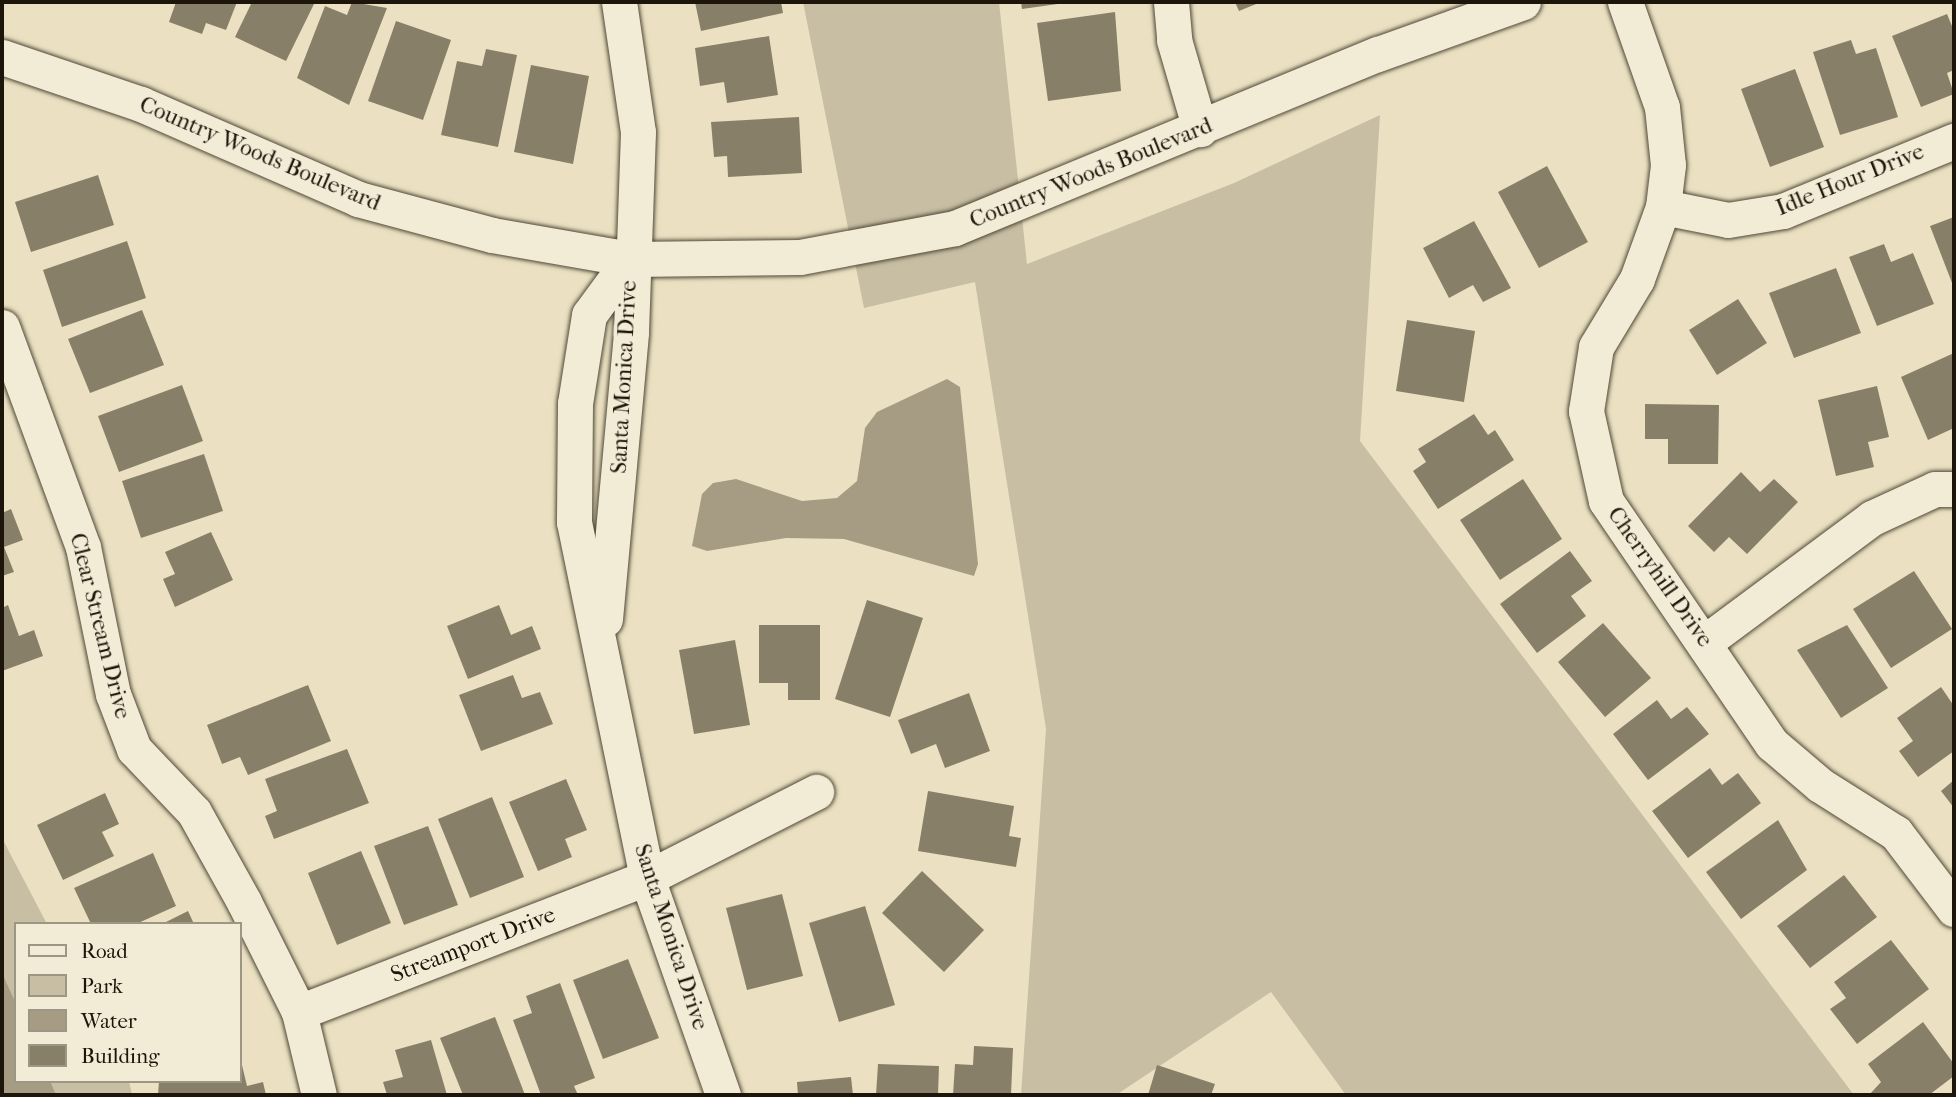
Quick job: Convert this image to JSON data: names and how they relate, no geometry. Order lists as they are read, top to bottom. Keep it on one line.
{"streets":{"street":["Country Woods Boulevard","Idle Hour Drive","Santa Monica Drive","Cherryhill Drive","Clear Stream Drive","Streamport Drive"]},"crossings":[["Country Woods Boulevard","Santa Monica Drive"],["Idle Hour Drive","Cherryhill Drive"],["Santa Monica Drive","Streamport Drive"],["Clear Stream Drive","Streamport Drive"]],"legend":["Road","Park","Water","Building"]}
